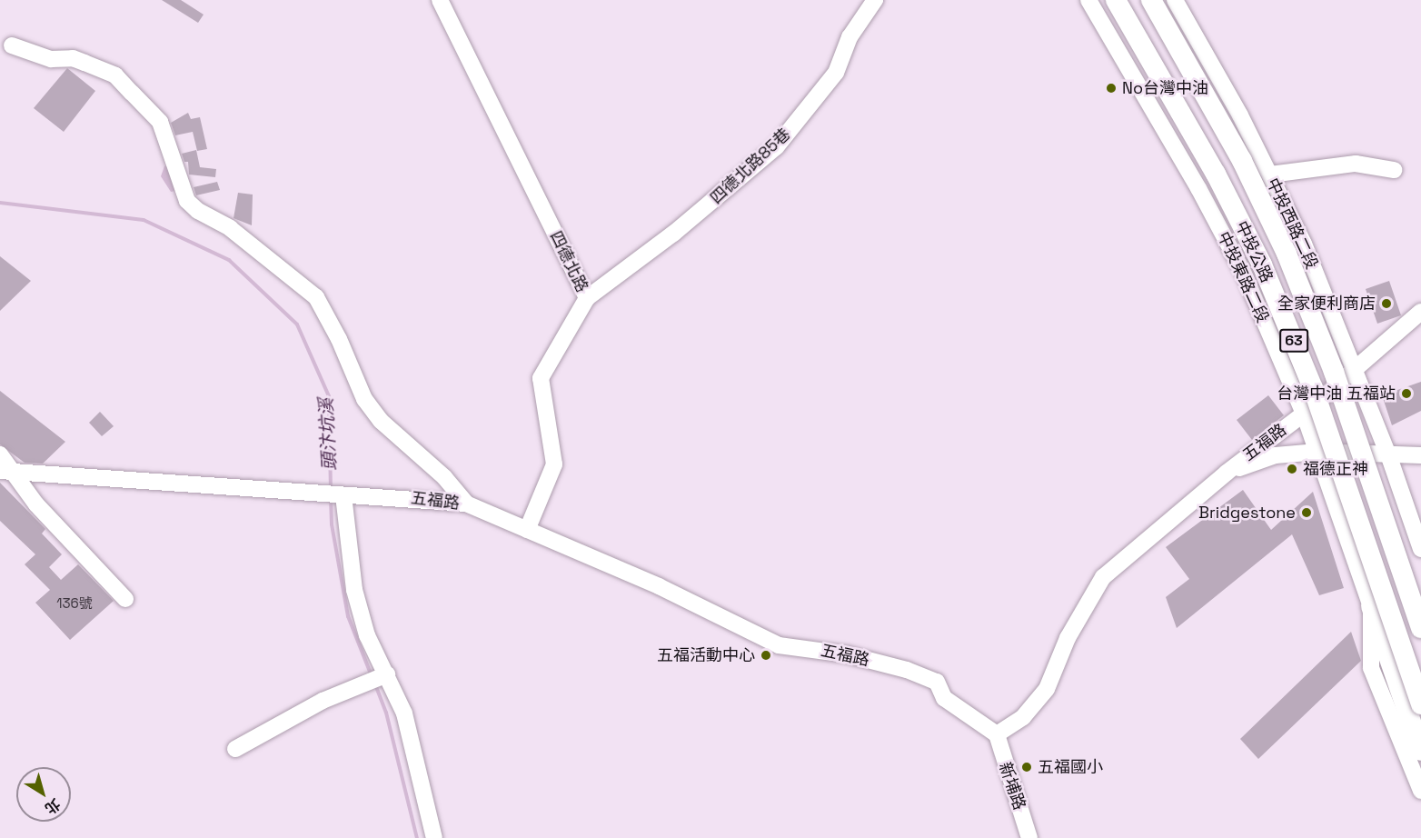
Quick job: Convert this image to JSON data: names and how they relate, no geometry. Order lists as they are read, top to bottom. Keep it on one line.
{"streets":{"main road":["中投公路","63"],"street":["四德北路85巷","中投西路二段","四德北路","中投東路二段","五福路","新埔路"]},"crossings":[["四德北路85巷","四德北路"],["中投西路二段","五福路"],["四德北路","五福路"],["中投東路二段","五福路"],["五福路","新埔路"]],"water":["頭汴坑溪"],"places":["No台灣中油","全家便利商店","台灣中油 五福站","福德正神","Bridgestone","五福活動中心","五福國小"],"house_numbers":["136號"],"north":"bottom right"}
